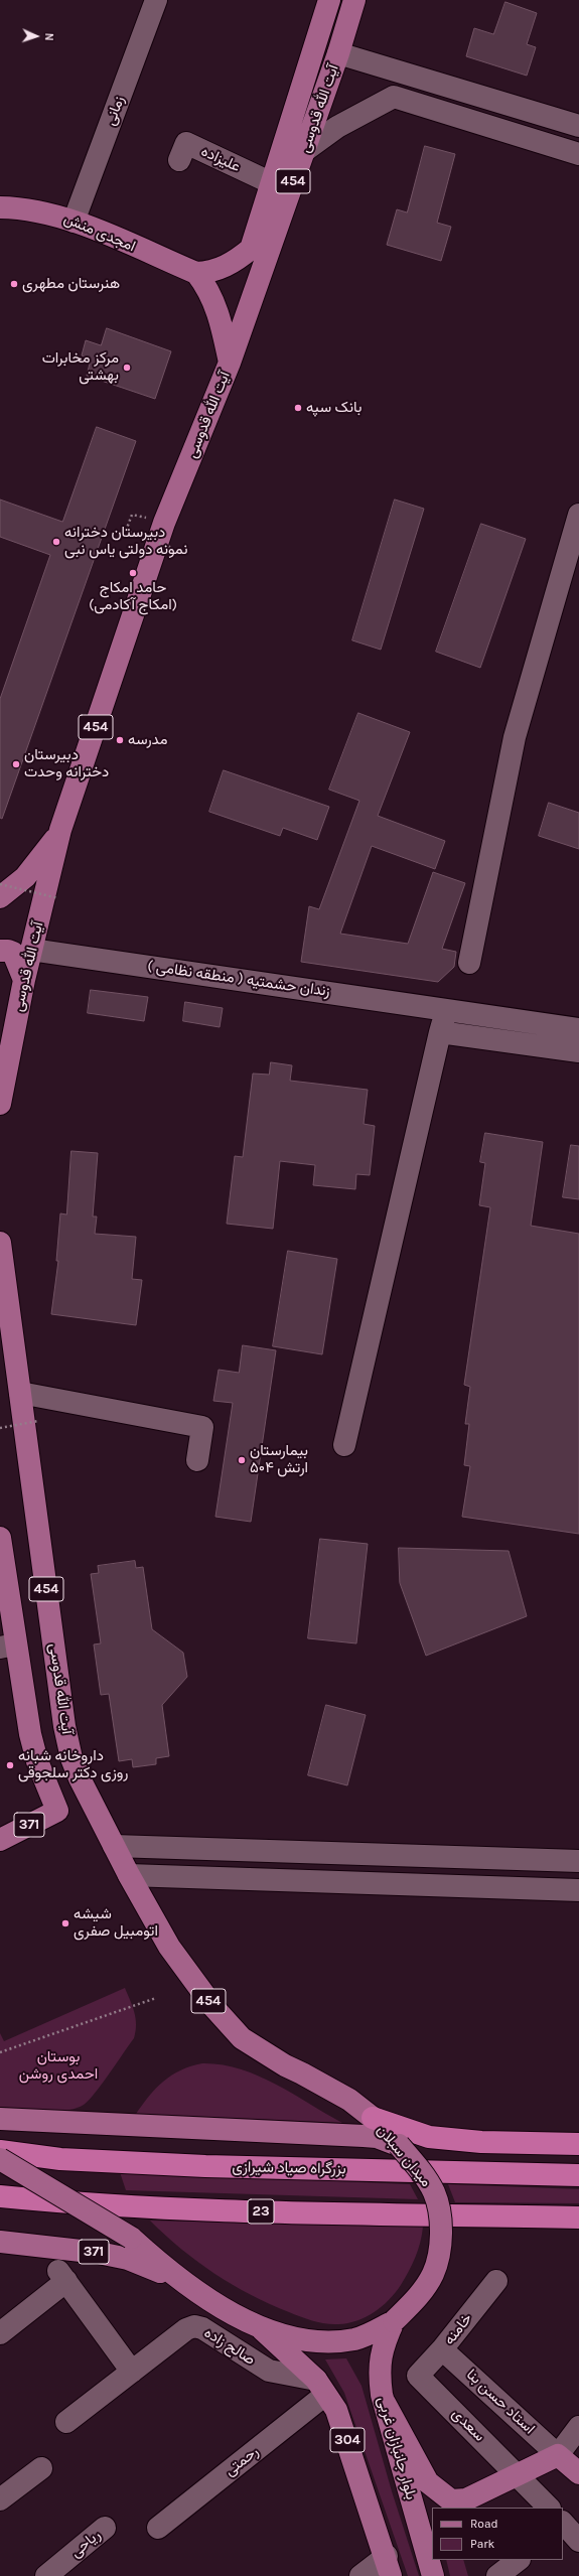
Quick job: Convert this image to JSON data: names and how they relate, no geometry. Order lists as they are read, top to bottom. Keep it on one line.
{"streets":{"highway":["بزرگراه صیاد شیرازی","23"],"main road":["آیت الله قدوسی","454","امجدی منش","371","میدان سبلان","304","بلوار جانبازان غربی"],"street":["زمانی","علیزاده","زندان حشمتیه ( منطقه نظامی )","خامنه","صالح زاده","استاد حسن بنا","سعدی","رحمتی","ریاحی"]},"crossings":[["آیت الله قدوسی","علیزاده"],["آیت الله قدوسی","امجدی منش"],["آیت الله قدوسی","زندان حشمتیه ( منطقه نظامی )"],["آیت الله قدوسی","میدان سبلان"],["زمانی","امجدی منش"],["454","371"],["371","میدان سبلان"],["میدان سبلان","304"],["میدان سبلان","بلوار جانبازان غربی"],["خامنه","استاد حسن بنا"],["خامنه","سعدی"],["صالح زاده","304"],["صالح زاده","رحمتی"],["304","رحمتی"]],"parks":["بوستان احمدی روشن"],"places":["هنرستان مطهری","مرکز مخابرات بهشتی","بانک سپه","دبیرستان دخترانه نمونه دولتی یاس نبی","حامد امکاج (امکاج آکادمی)","مدرسه","دبیرستان دخترانه وحدت","بیمارستان ۵۰۴ ارتش","داروخانه شبانه روزی دکتر سلجوقی","شیشه اتومبیل صفری"],"legend":["Road","Park"],"north":"right"}
